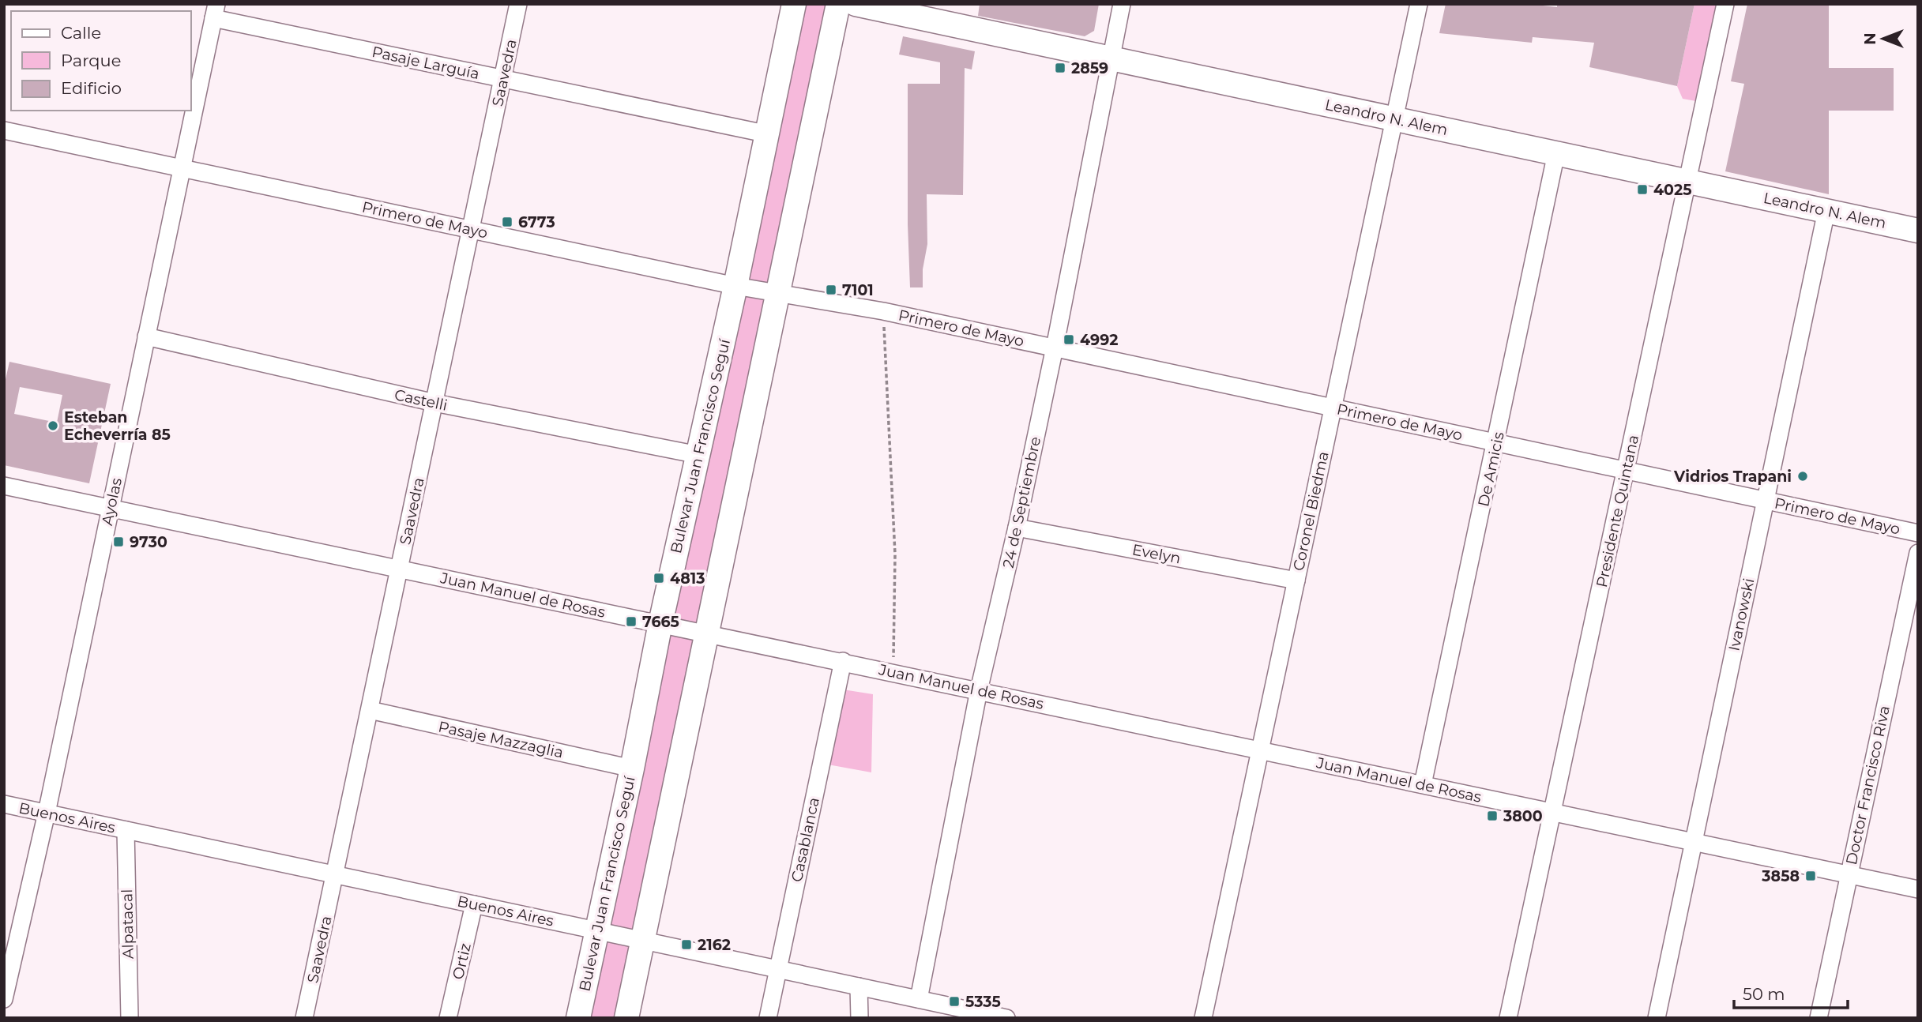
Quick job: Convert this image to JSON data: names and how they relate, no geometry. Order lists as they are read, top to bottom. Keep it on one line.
{"streets":{"main road":["Leandro N. Alem","Bulevar Juan Francisco Seguí"],"street":["Pasaje Larguía","Saavedra","Primero de Mayo","Castelli","De Amicis","Ayolas","24 de Septiembre","Coronel Biedma","Presidente Quintana","Evelyn","Juan Manuel de Rosas","Ivanowski","Pasaje Mazzaglia","Doctor Francisco Riva","Buenos Aires","Casablanca","Alpatacal","Ortiz"]},"crossings":[["Pasaje Larguía","Saavedra"],["Pasaje Larguía","Bulevar Juan Francisco Seguí"],["Pasaje Larguía","Ayolas"],["Saavedra","Primero de Mayo"],["Saavedra","Castelli"],["Saavedra","Juan Manuel de Rosas"],["Saavedra","Pasaje Mazzaglia"],["Saavedra","Buenos Aires"],["Leandro N. Alem","De Amicis"],["Leandro N. Alem","24 de Septiembre"],["Leandro N. Alem","Coronel Biedma"],["Leandro N. Alem","Presidente Quintana"],["Leandro N. Alem","Ivanowski"],["Primero de Mayo","Bulevar Juan Francisco Seguí"],["Primero de Mayo","De Amicis"],["Primero de Mayo","Ayolas"],["Primero de Mayo","24 de Septiembre"],["Primero de Mayo","Coronel Biedma"],["Primero de Mayo","Presidente Quintana"],["Primero de Mayo","Ivanowski"],["Castelli","Bulevar Juan Francisco Seguí"],["Castelli","Ayolas"],["Bulevar Juan Francisco Seguí","Juan Manuel de Rosas"],["Bulevar Juan Francisco Seguí","Pasaje Mazzaglia"],["Bulevar Juan Francisco Seguí","Buenos Aires"],["De Amicis","Juan Manuel de Rosas"],["Ayolas","Juan Manuel de Rosas"],["Ayolas","Buenos Aires"],["24 de Septiembre","Evelyn"],["24 de Septiembre","Juan Manuel de Rosas"],["24 de Septiembre","Buenos Aires"],["Coronel Biedma","Evelyn"],["Coronel Biedma","Juan Manuel de Rosas"],["Presidente Quintana","Juan Manuel de Rosas"],["Juan Manuel de Rosas","Ivanowski"],["Juan Manuel de Rosas","Doctor Francisco Riva"],["Juan Manuel de Rosas","Casablanca"],["Buenos Aires","Casablanca"],["Buenos Aires","Alpatacal"],["Buenos Aires","Ortiz"]],"places":{"transit":["2859","4025","6773","7101","4992","9730","4813","7665","3800","3858","2162","5335"],"other":["Esteban Echeverría 85","Vidrios Trapani"]},"legend":["Calle","Parque","Edificio"],"scale_bar":"50 m","north":"left"}
